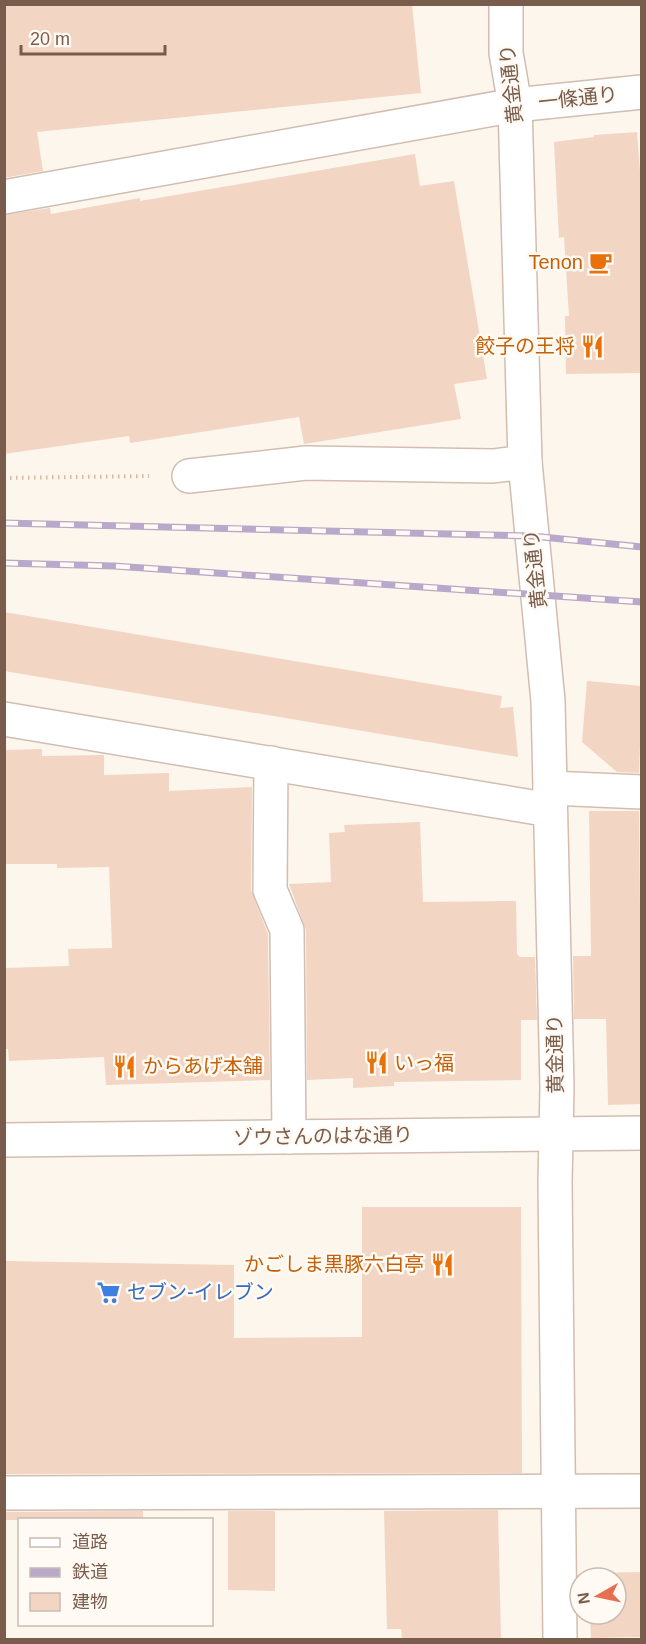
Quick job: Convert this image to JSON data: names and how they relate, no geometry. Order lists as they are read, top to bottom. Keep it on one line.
{"streets":{"street":["黄金通り","一條通り","ゾウさんのはな通り"]},"crossings":[["黄金通り","一條通り"],["黄金通り","ゾウさんのはな通り"]],"places":{"cafe":["Tenon"],"restaurant":["餃子の王将","いっ福","からあげ本舗","かごしま黒豚六白亭"],"supermarket":["セブン-イレブン"]},"legend":["道路","鉄道","建物"],"scale_bar":"20 m","north":"left"}
